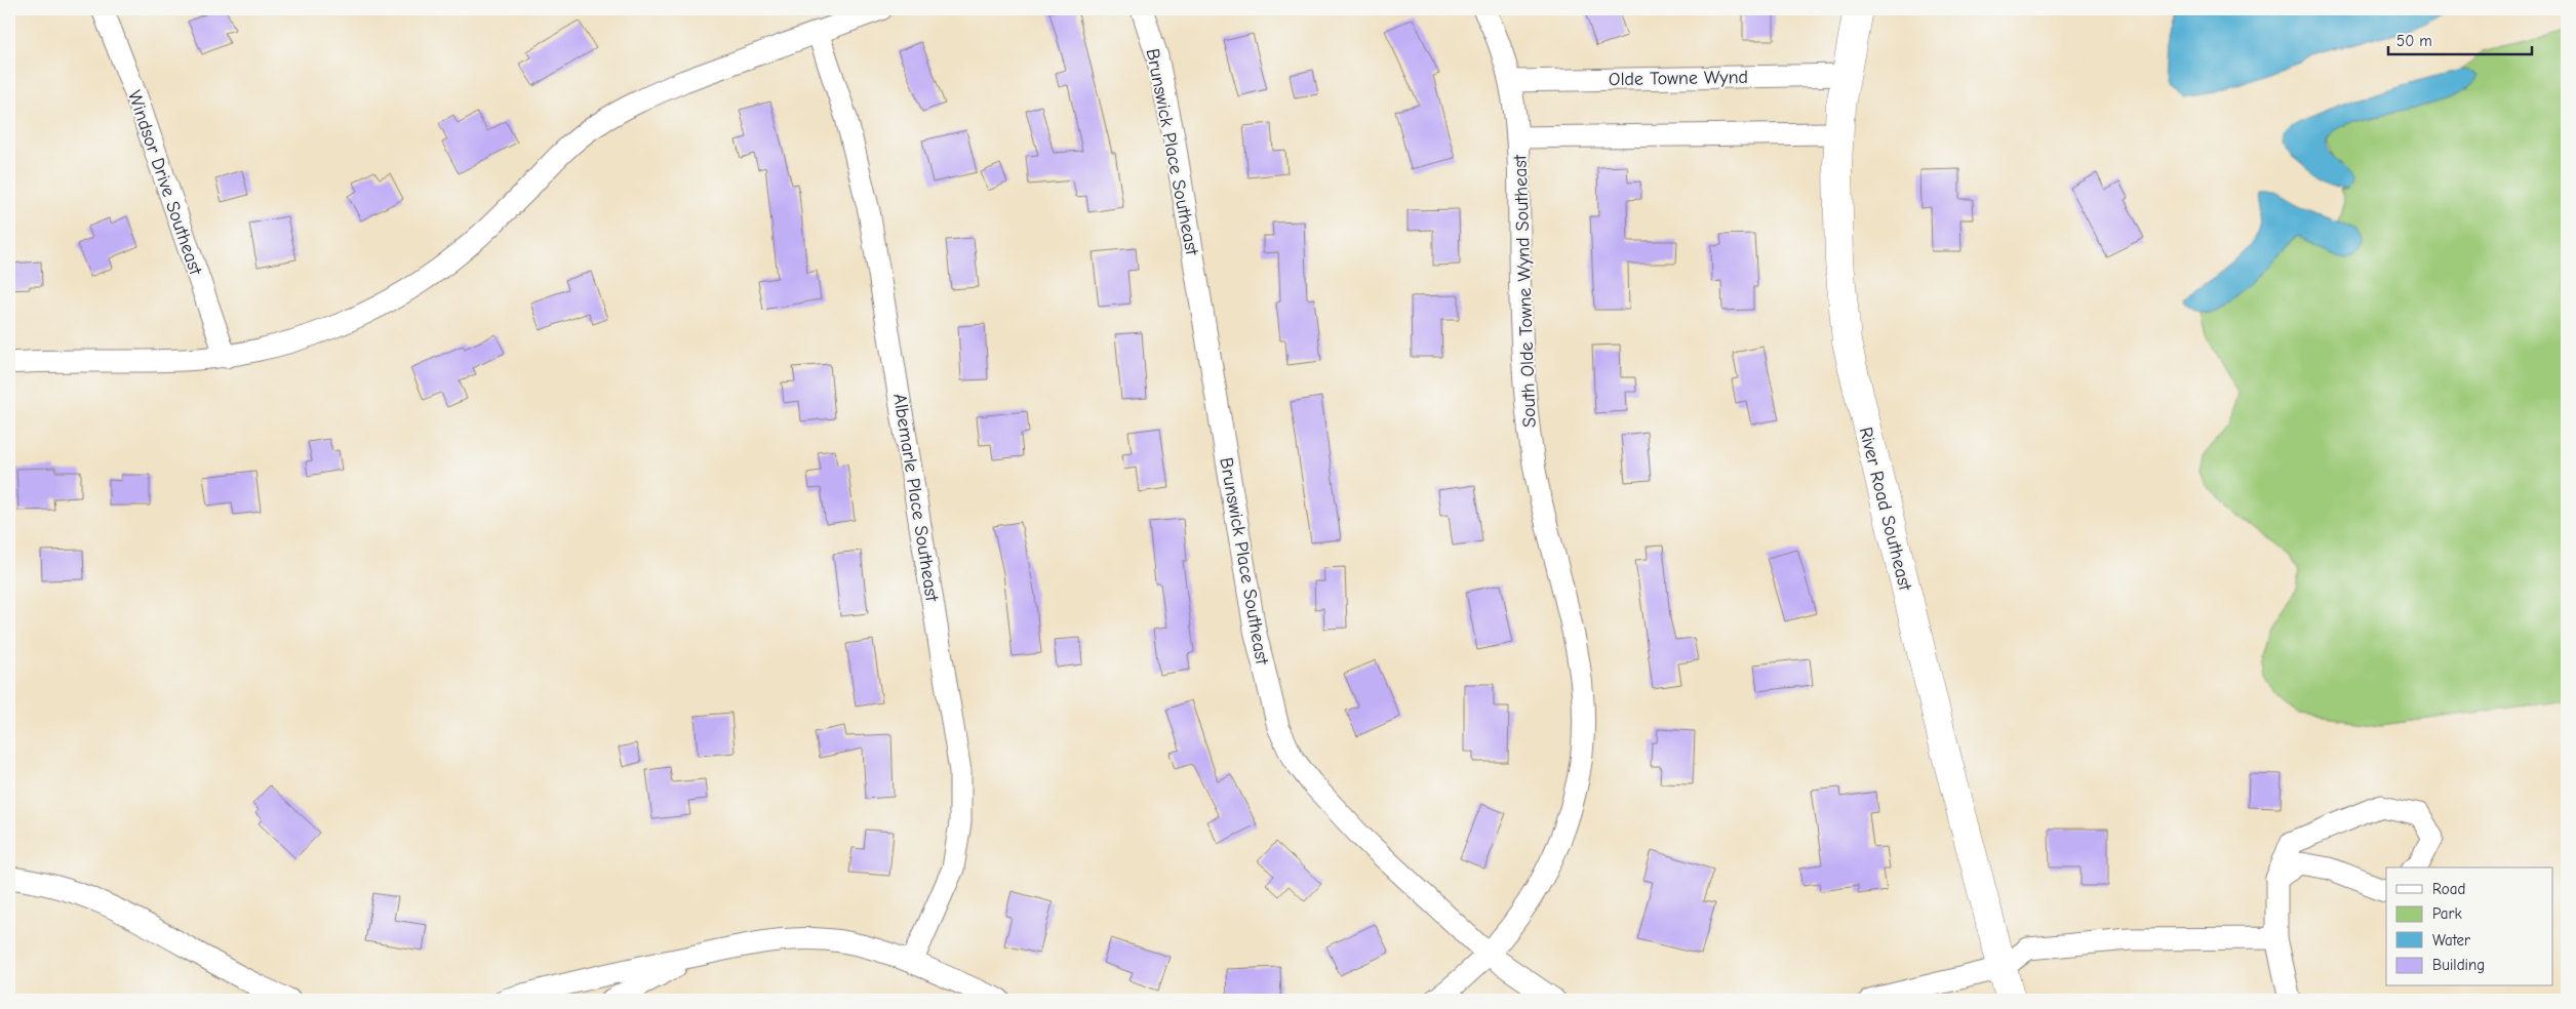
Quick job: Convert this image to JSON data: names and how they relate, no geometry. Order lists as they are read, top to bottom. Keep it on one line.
{"streets":{"main road":["River Road Southeast"],"street":["Olde Towne Wynd","Brunswick Place Southeast","Windsor Drive Southeast","South Olde Towne Wynd Southeast","Albemarle Place Southeast"]},"crossings":[["Olde Towne Wynd","South Olde Towne Wynd Southeast"],["Olde Towne Wynd","River Road Southeast"],["Brunswick Place Southeast","South Olde Towne Wynd Southeast"]],"legend":["Road","Park","Water","Building"],"scale_bar":"50 m"}
